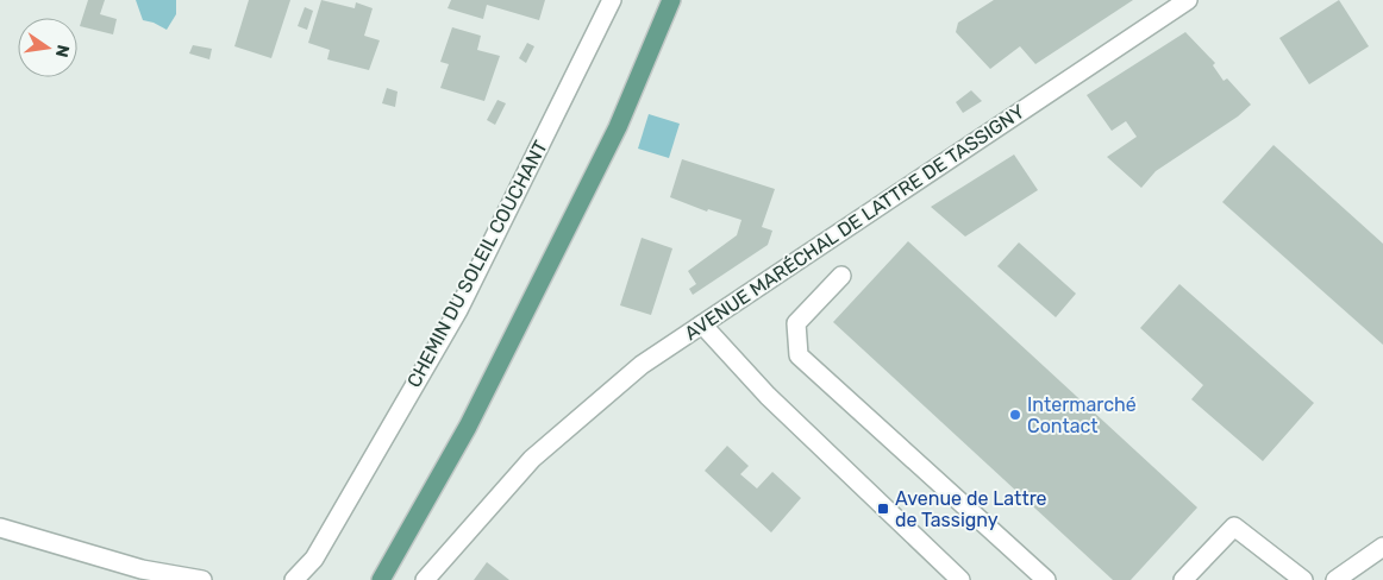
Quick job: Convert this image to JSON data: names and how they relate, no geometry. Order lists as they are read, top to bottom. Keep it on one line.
{"streets":{"street":["AVENUE MARÉCHAL DE LATTRE DE TASSIGNY","CHEMIN DU SOLEIL COUCHANT"]},"places":{"other":["Intermarché Contact"],"transit":["Avenue de Lattre de Tassigny"]},"north":"right"}
